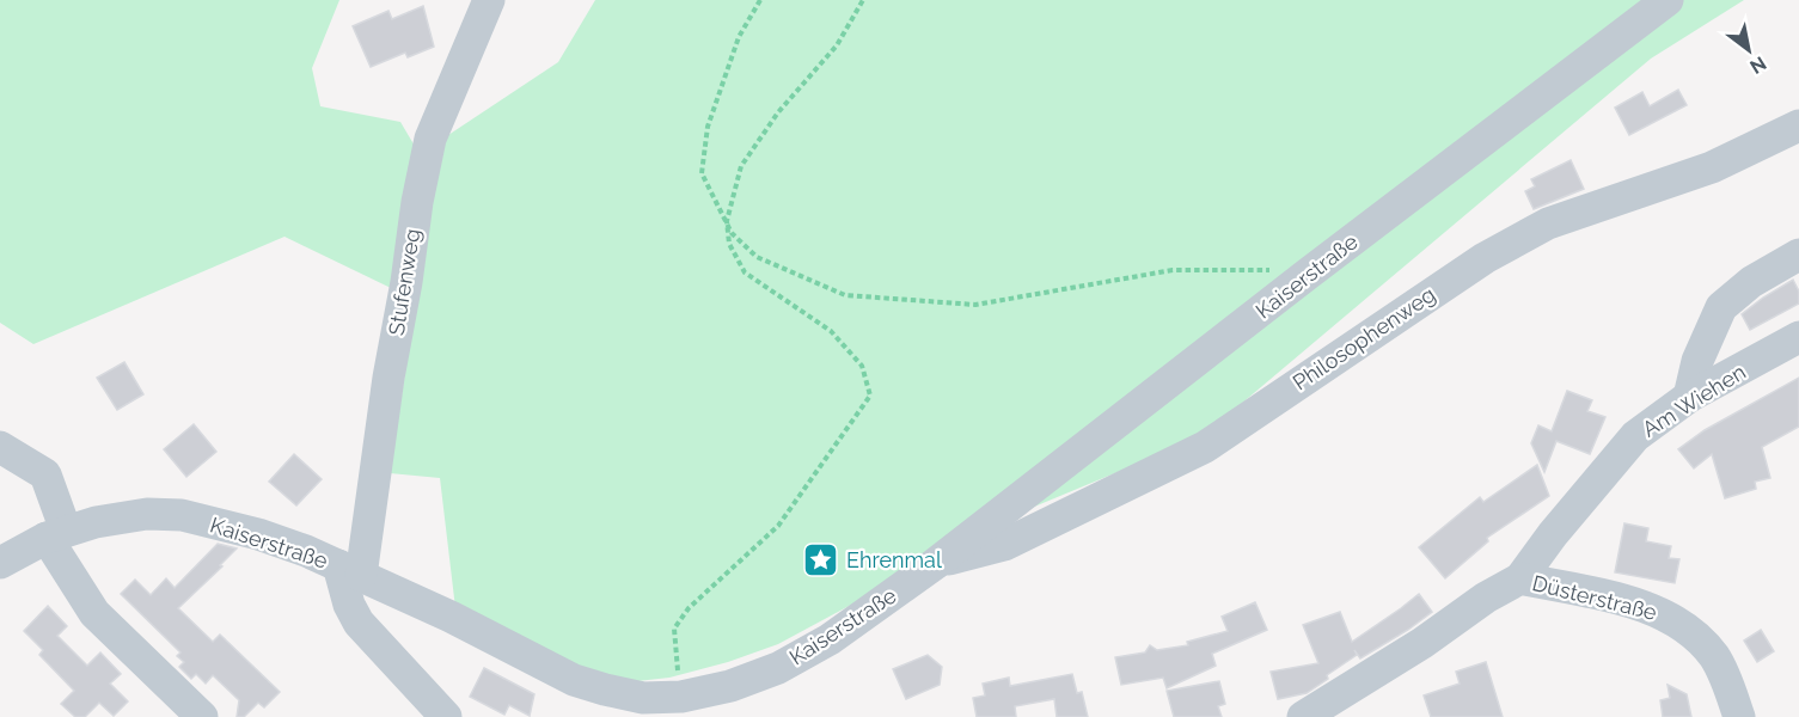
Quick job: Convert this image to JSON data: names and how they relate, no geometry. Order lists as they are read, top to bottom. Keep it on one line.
{"streets":{"street":["Kaiserstraße","Stufenweg","Philosophenweg","Am Wiehen","Düsterstraße"]},"crossings":[["Kaiserstraße","Stufenweg"],["Kaiserstraße","Philosophenweg"],["Am Wiehen","Düsterstraße"]],"places":{"place":["Ehrenmal"]},"north":"bottom right"}
